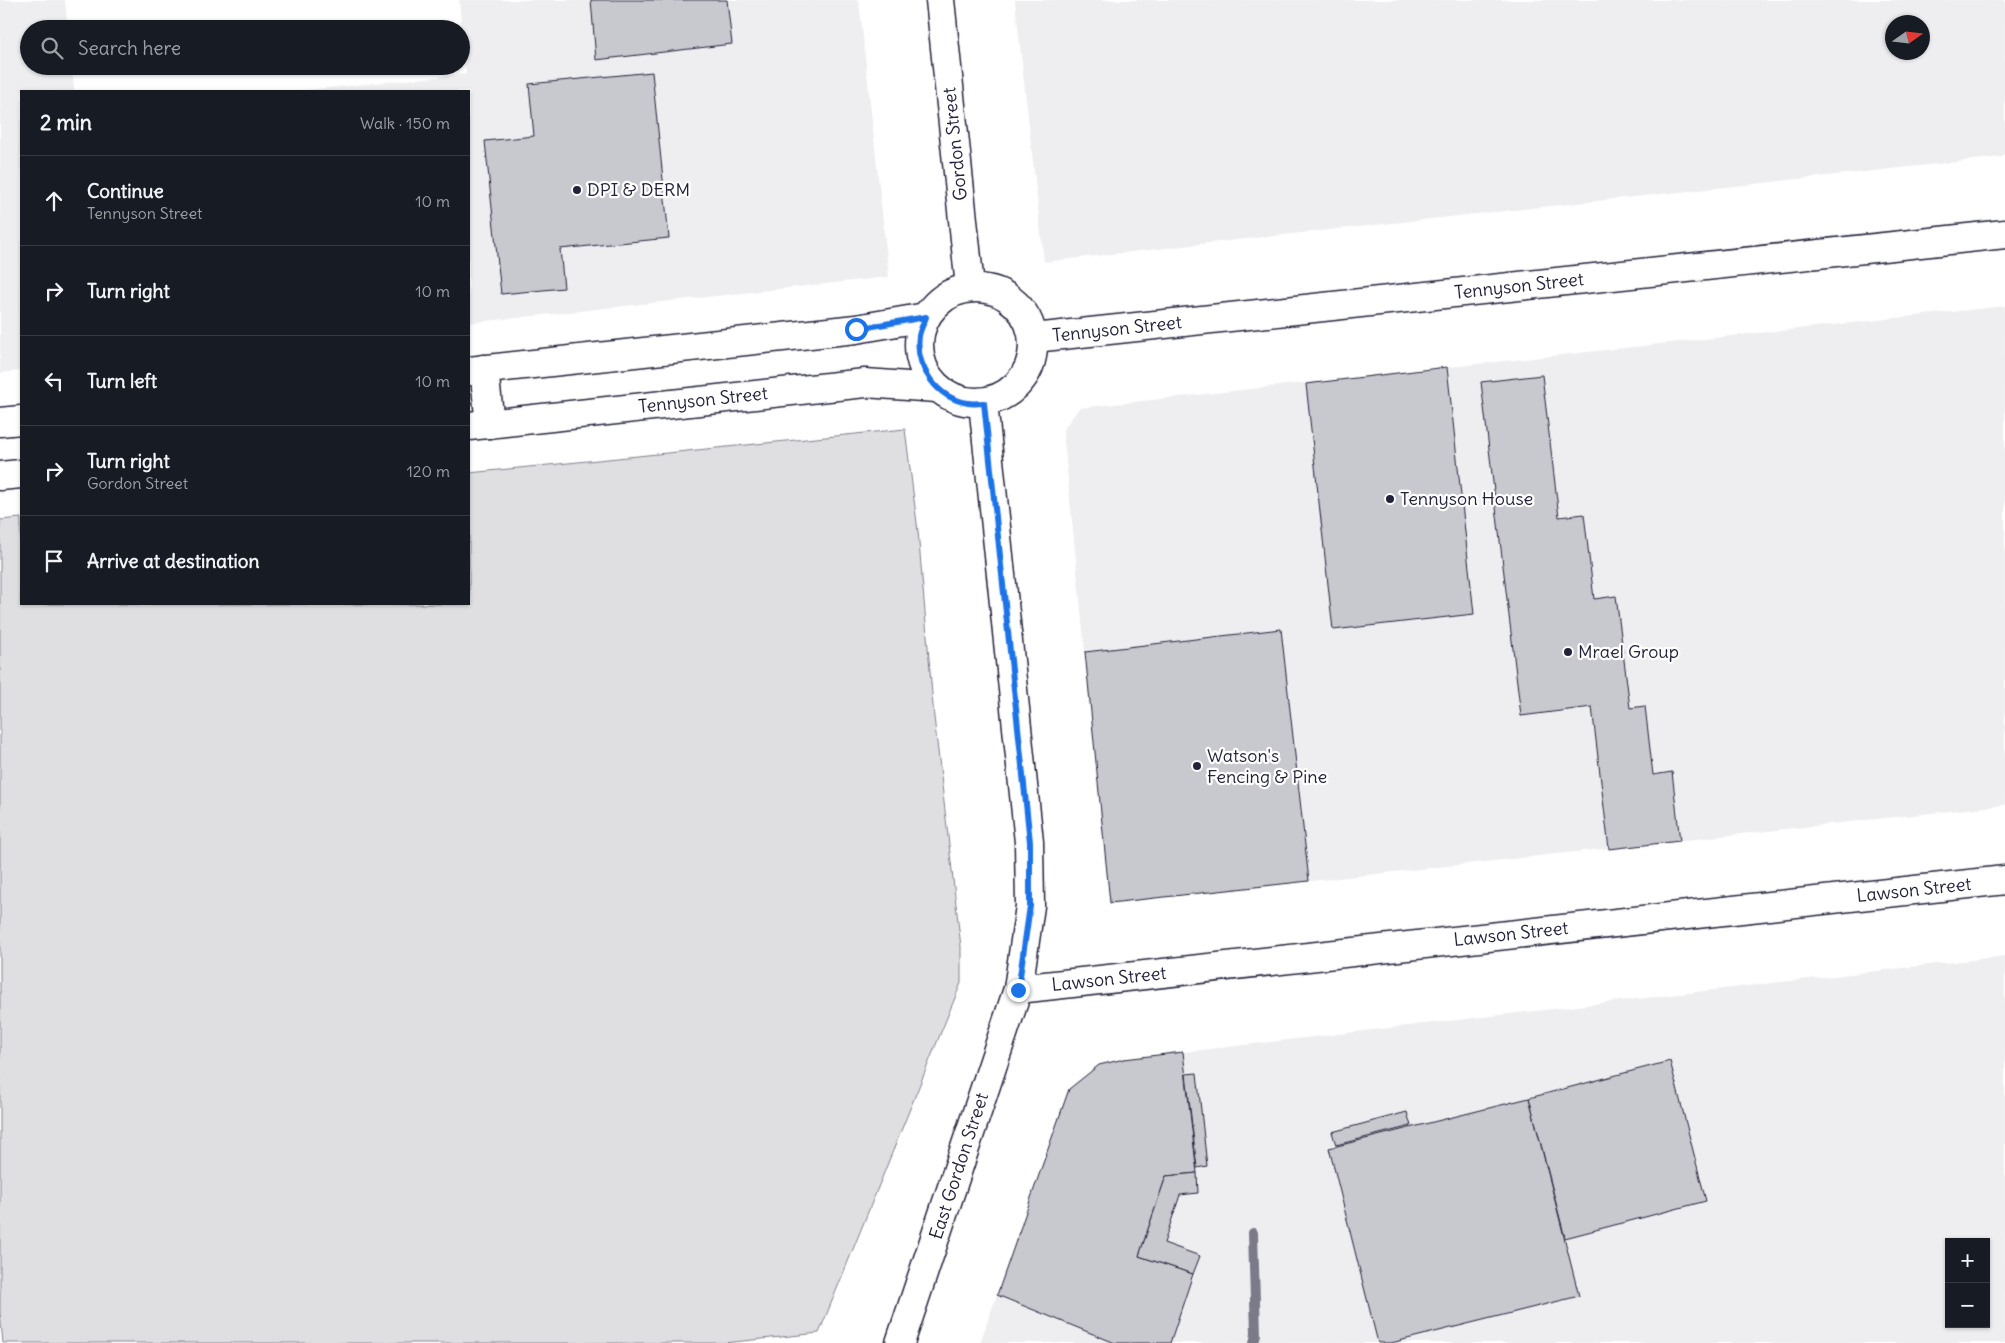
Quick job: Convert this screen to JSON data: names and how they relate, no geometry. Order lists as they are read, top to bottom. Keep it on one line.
{"streets":{"street":["Gordon Street","Tennyson Street","Lawson Street","East Gordon Street"]},"crossings":[["Gordon Street","Tennyson Street"],["Lawson Street","East Gordon Street"]],"places":["DPI & DERM","Tennyson House","Mrael Group","Watson's Fencing & Pine"],"north":"right","page":{"search":"Search here","heading":["2 min","Walk · 150 m"],"list":[["Continue","Tennyson Street","10 m"],["Turn right","10 m"],["Turn left","10 m"],["Turn right","Gordon Street","120 m"],"Arrive at destination"],"map_buttons":["+","−"]}}
